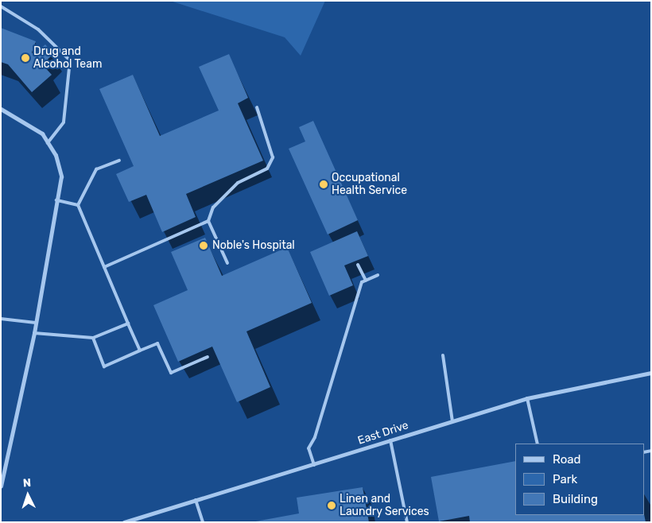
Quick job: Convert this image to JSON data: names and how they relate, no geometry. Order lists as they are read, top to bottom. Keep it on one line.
{"streets":{"street":["East Drive"]},"places":["Drug and Alcohol Team","Occupational Health Service","Noble's Hospital","Linen and Laundry Services"],"legend":["Road","Park","Building"],"north":"top"}
